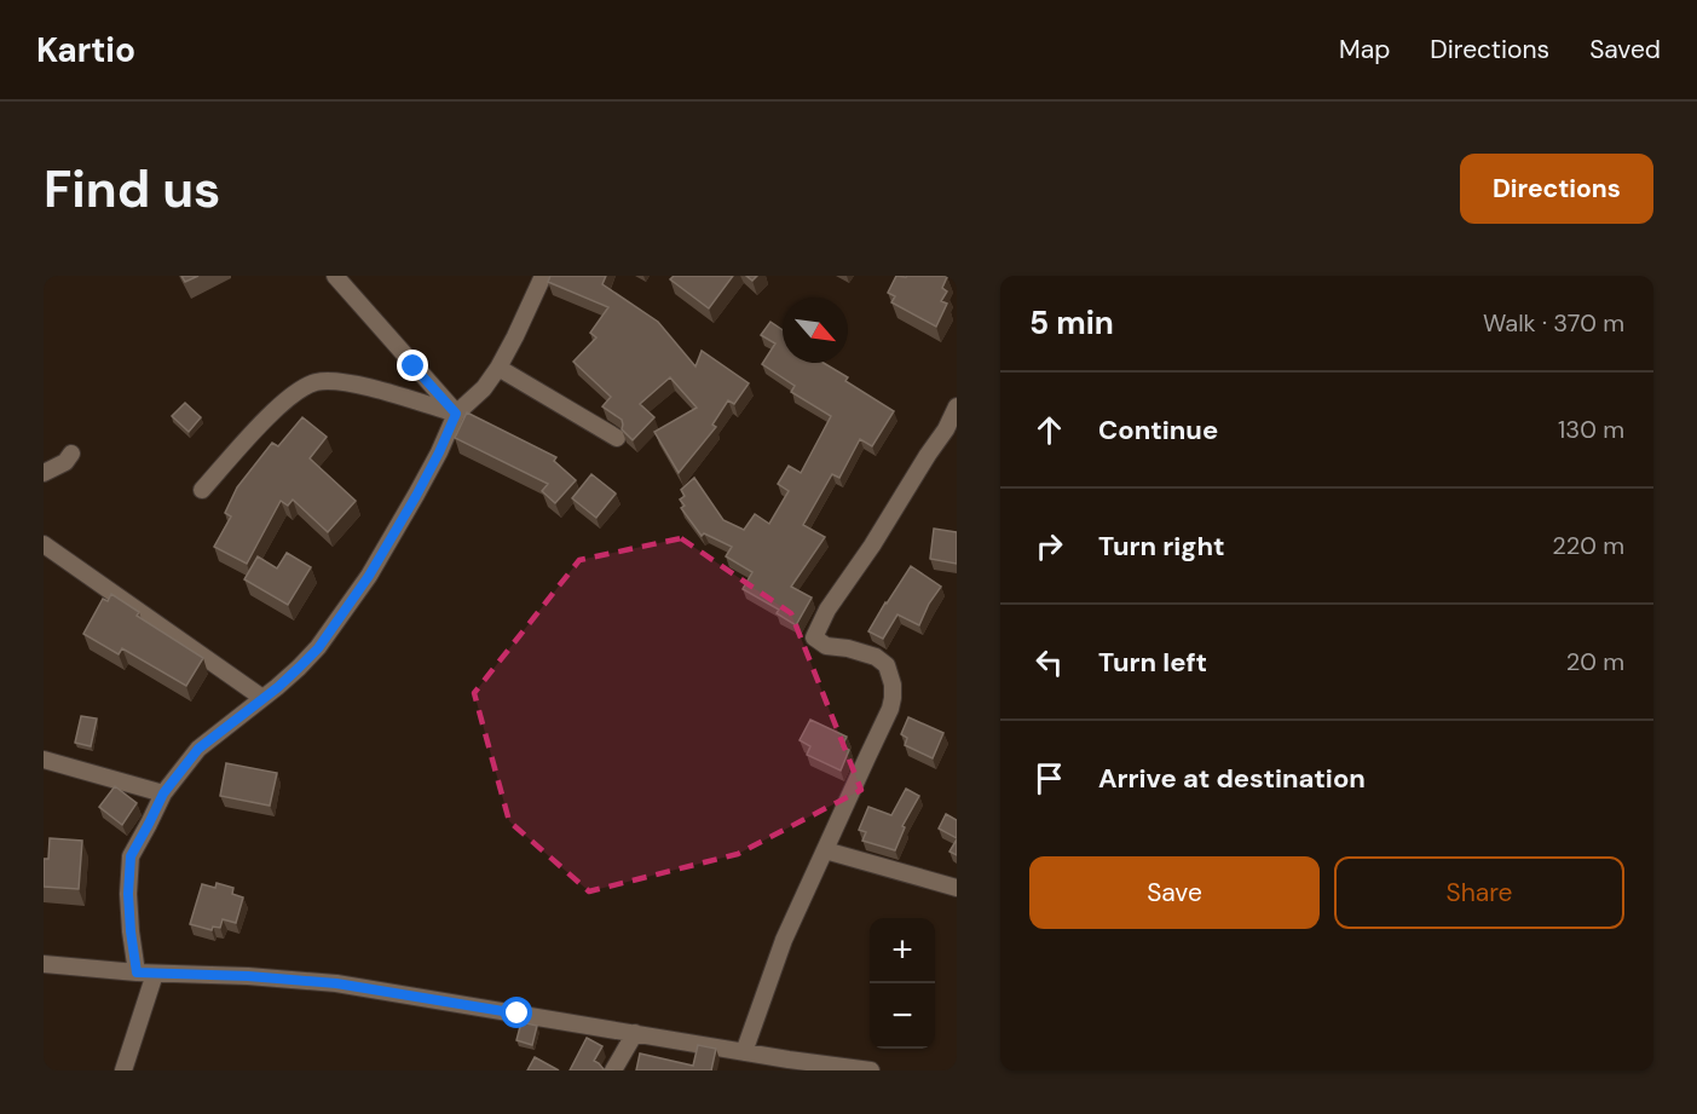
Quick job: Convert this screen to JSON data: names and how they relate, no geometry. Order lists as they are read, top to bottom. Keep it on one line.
{"north":"bottom right","page":{"header":"Kartio","nav":["Map","Directions","Saved"],"buttons":["Directions",["Save","Share"]],"title":"Find us","heading":["5 min","Walk · 370 m"],"list":[["Continue","130 m"],["Turn right","220 m"],["Turn left","20 m"],"Arrive at destination"],"map_buttons":["+","−"]}}
